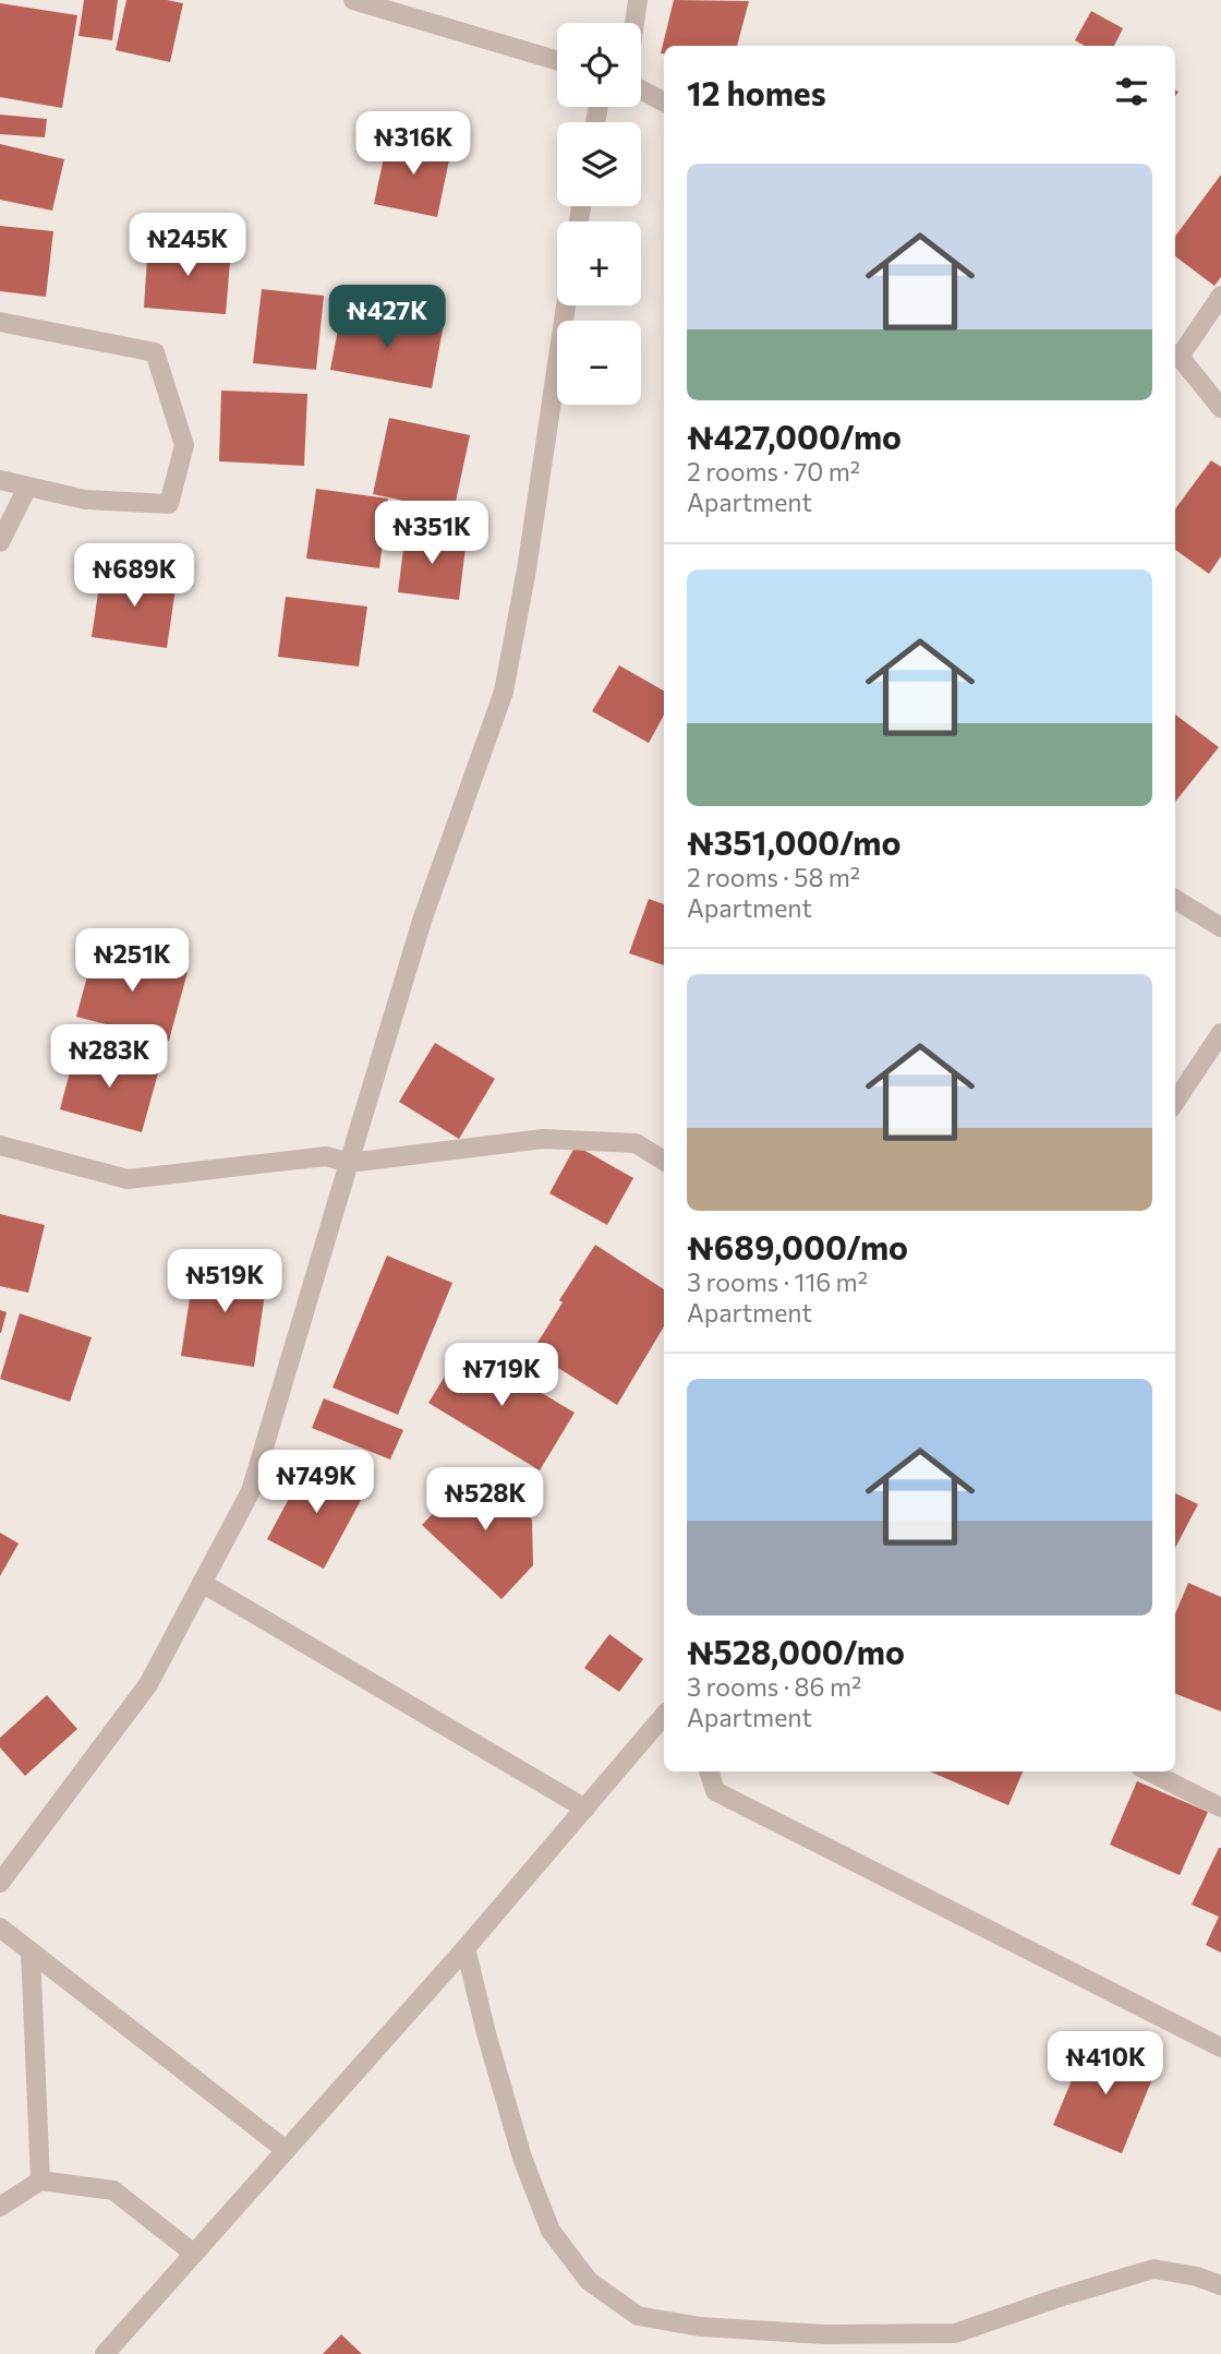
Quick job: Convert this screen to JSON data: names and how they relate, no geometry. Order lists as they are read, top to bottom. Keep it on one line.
{"page":{"map_buttons":["+","−"],"heading":"12 homes","price":["₦316K","₦245K","₦427K","₦351K","₦689K","₦251K","₦283K","₦519K","₦719K","₦749K","₦528K","₦410K"],"list":[{"name":"₦427,000/mo","note":"2 rooms · 70 m² · Apartment"},{"name":"₦351,000/mo","note":"2 rooms · 58 m² · Apartment"},{"name":"₦689,000/mo","note":"3 rooms · 116 m² · Apartment"},{"name":"₦528,000/mo","note":"3 rooms · 86 m² · Apartment"}]}}
